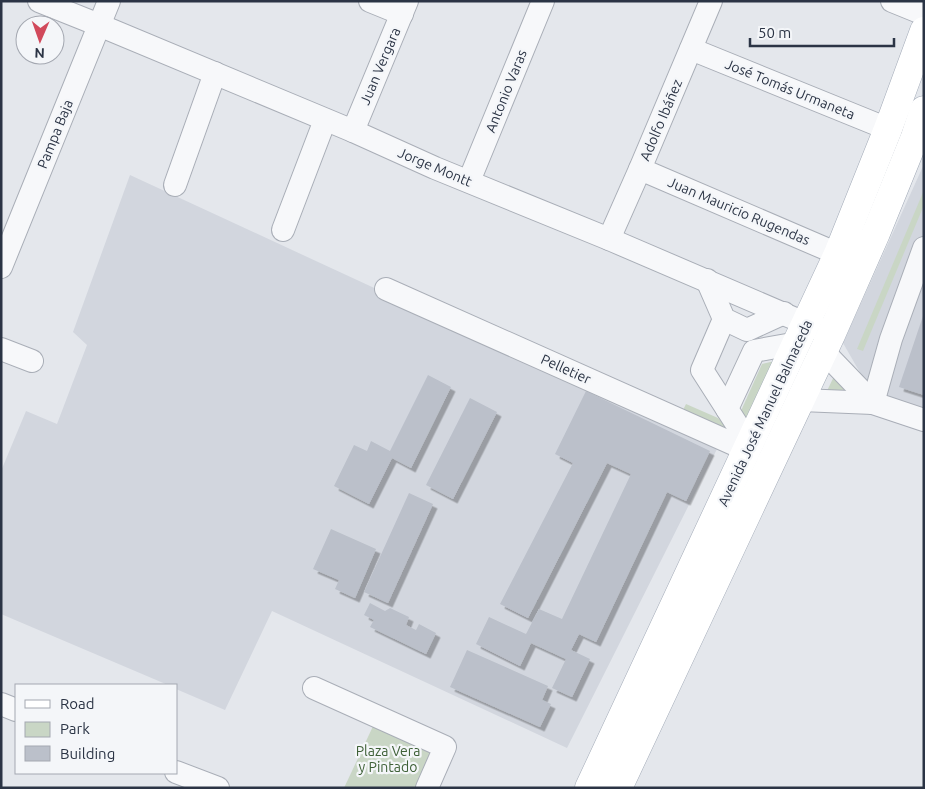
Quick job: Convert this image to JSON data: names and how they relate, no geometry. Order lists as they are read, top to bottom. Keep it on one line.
{"streets":{"main road":["Avenida José Manuel Balmaceda"],"street":["Juan Vergara","José Tomás Urmaneta","Antonio Varas","Adolfo Ibáñez","Pampa Baja","Jorge Montt","Juan Mauricio Rugendas","Pelletier"]},"crossings":[["Juan Vergara","Jorge Montt"],["José Tomás Urmaneta","Adolfo Ibáñez"],["José Tomás Urmaneta","Avenida José Manuel Balmaceda"],["Antonio Varas","Jorge Montt"],["Adolfo Ibáñez","Jorge Montt"],["Adolfo Ibáñez","Juan Mauricio Rugendas"],["Pampa Baja","Jorge Montt"],["Jorge Montt","Avenida José Manuel Balmaceda"],["Juan Mauricio Rugendas","Avenida José Manuel Balmaceda"],["Pelletier","Avenida José Manuel Balmaceda"]],"parks":["Plaza Vera y Pintado"],"legend":["Road","Park","Building"],"scale_bar":"50 m","north":"bottom"}
